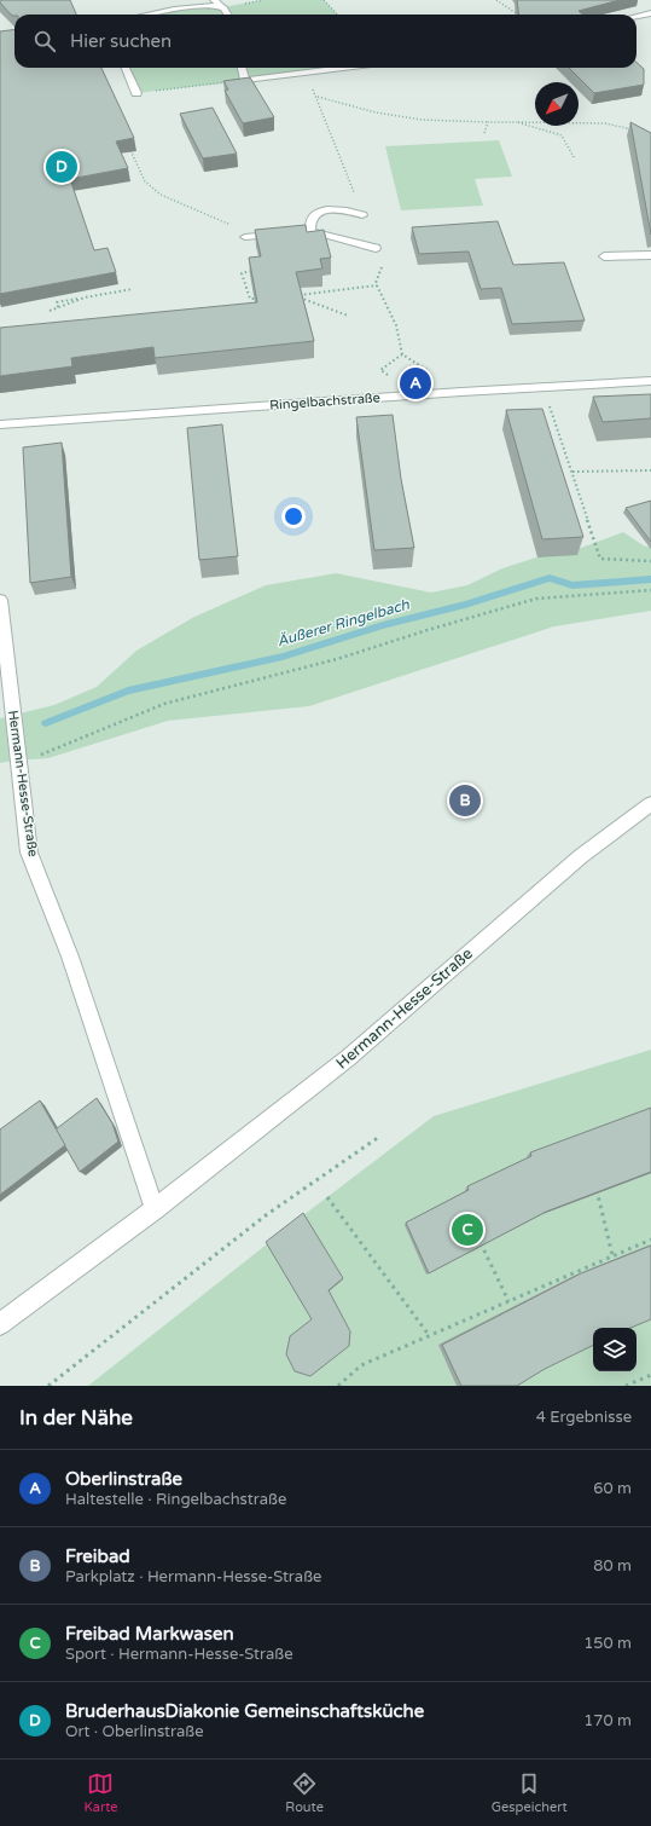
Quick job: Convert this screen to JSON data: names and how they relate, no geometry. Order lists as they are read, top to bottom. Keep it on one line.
{"streets":{"street":["Ringelbachstraße","Hermann-Hesse-Straße"]},"water":["Äußerer Ringelbach"],"north":"bottom left","page":{"search":"Hier suchen","pins":["D","A","B","C"],"heading":["In der Nähe","4 Ergebnisse"],"list":[{"mark":"A","name":"Oberlinstraße","note":"Haltestelle · Ringelbachstraße","value":"60 m"},{"mark":"B","name":"Freibad","note":"Parkplatz · Hermann-Hesse-Straße","value":"80 m"},{"mark":"C","name":"Freibad Markwasen","note":"Sport · Hermann-Hesse-Straße","value":"150 m"},{"mark":"D","name":"BruderhausDiakonie Gemeinschaftsküche","note":"Ort · Oberlinstraße","value":"170 m"}],"nav":["Karte","Route","Gespeichert"]}}
